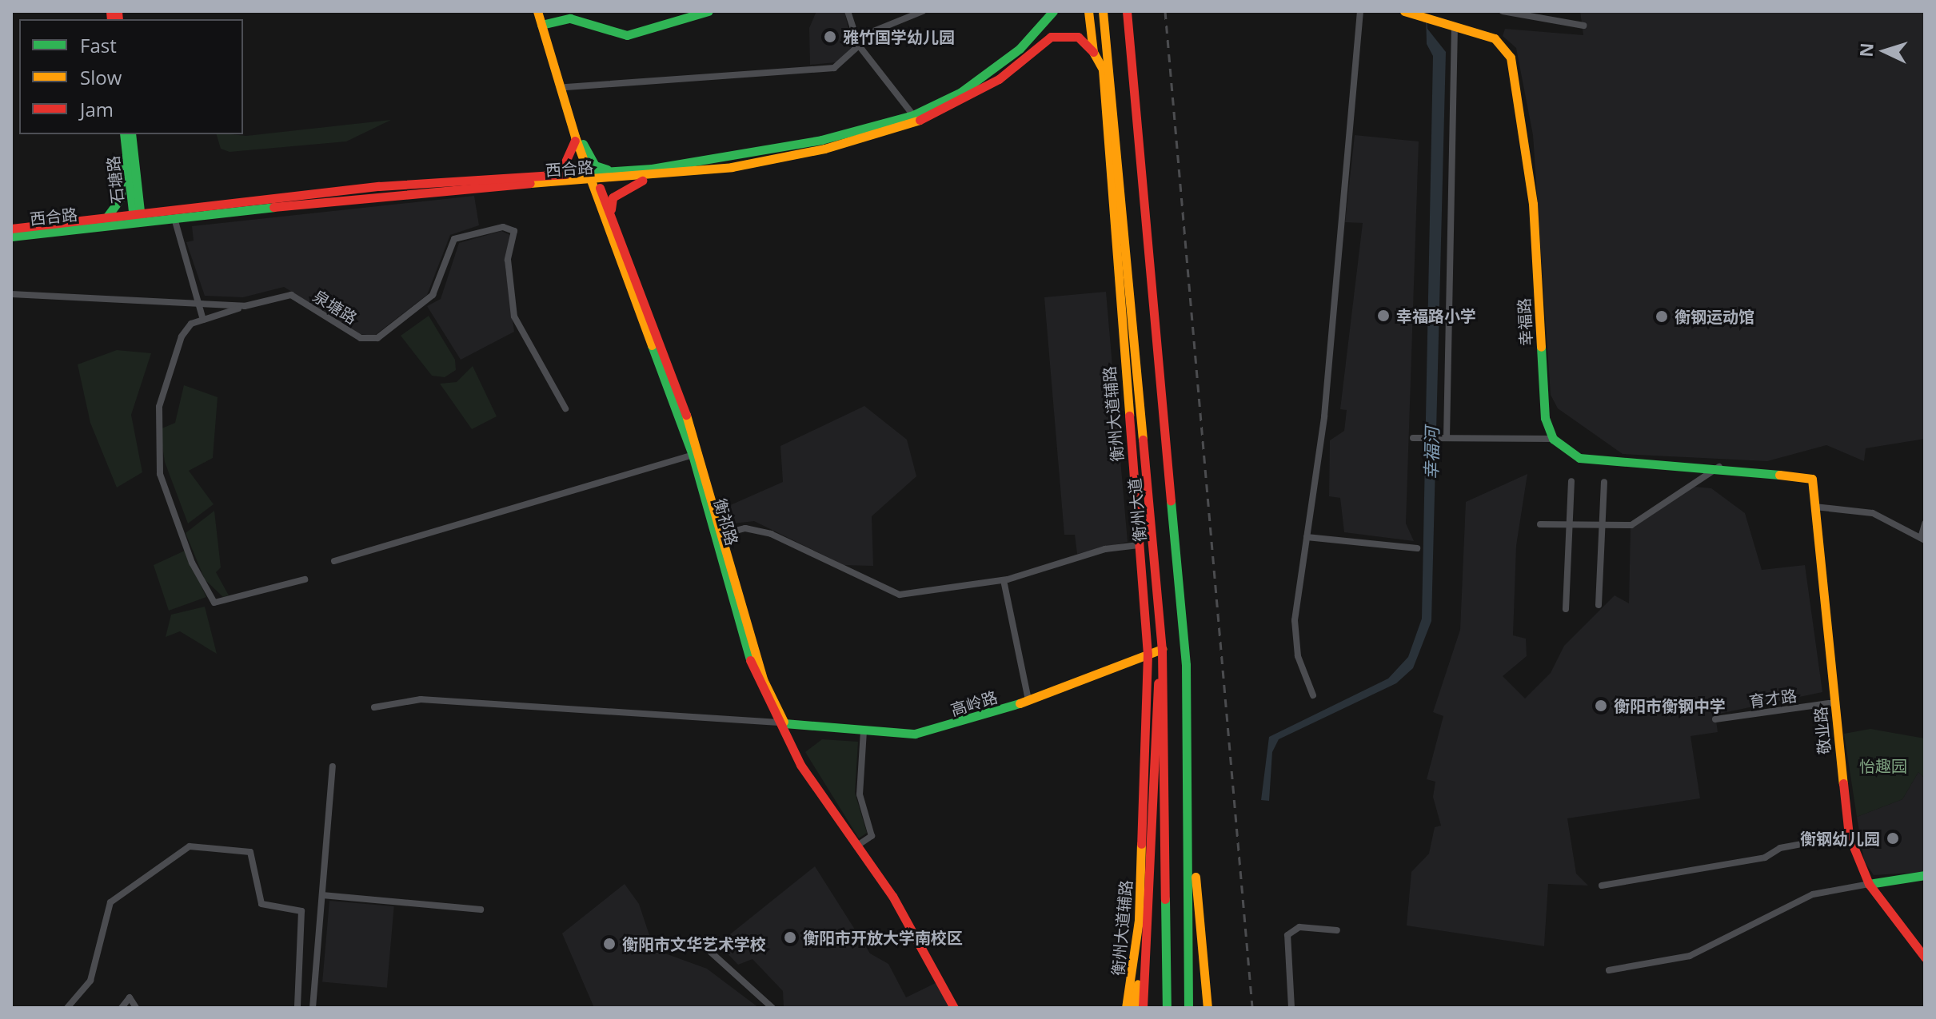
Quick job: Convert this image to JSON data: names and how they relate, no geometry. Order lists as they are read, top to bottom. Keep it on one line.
{"streets":{"main road":["西合路","石塘路","幸福路","衡州大道辅路","衡州大道","衡祁路","高岭路","敬业路"],"street":["泉塘路","育才路"]},"crossings":[["西合路","石塘路"],["西合路","衡州大道辅路"],["西合路","衡祁路"],["衡州大道辅路","高岭路"],["衡州大道","高岭路"],["衡祁路","高岭路"],["育才路","敬业路"]],"water":["幸福河"],"parks":["怡趣园"],"places":["雅竹国学幼儿园","幸福路小学","衡钢运动馆","衡阳市衡钢中学","衡钢幼儿园","衡阳市开放大学南校区","衡阳市文华艺术学校"],"legend":["Fast","Slow","Jam"],"north":"left"}
